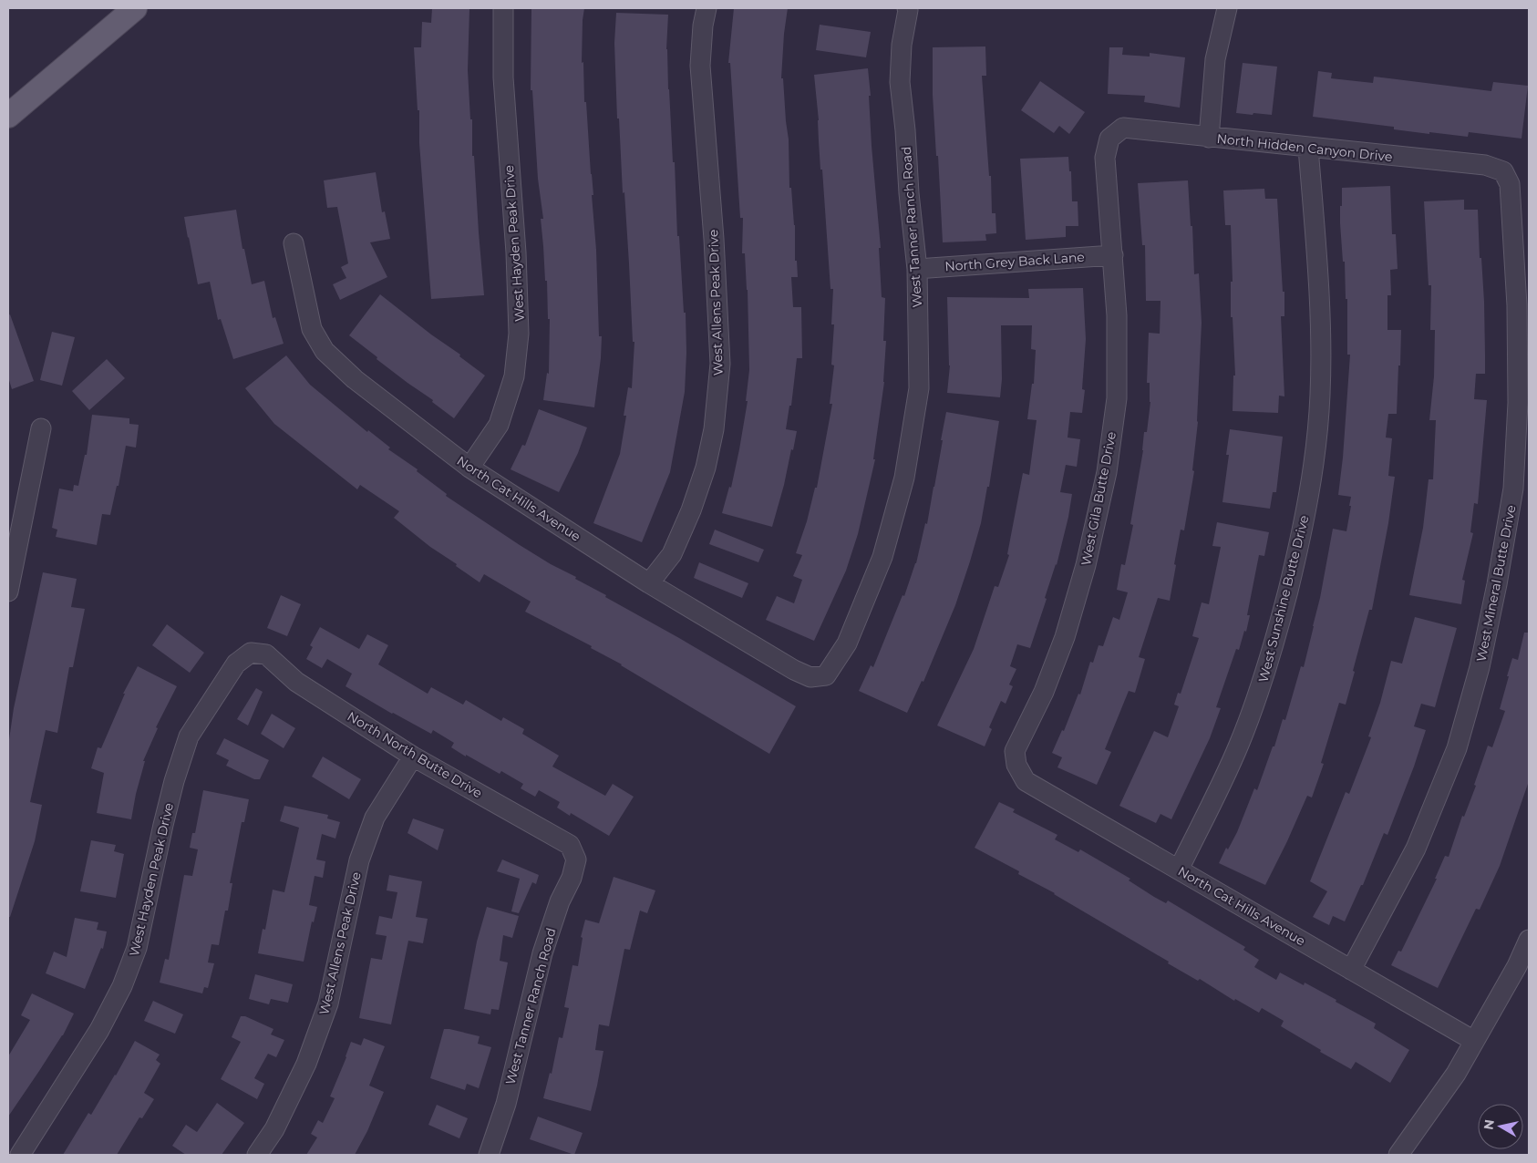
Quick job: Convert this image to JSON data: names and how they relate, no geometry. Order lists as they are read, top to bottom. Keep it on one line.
{"streets":{"street":["North Hidden Canyon Drive","West Tanner Ranch Road","West Hayden Peak Drive","North Grey Back Lane","West Allens Peak Drive","North Cat Hills Avenue","West Gila Butte Drive","West Mineral Butte Drive","West Sunshine Butte Drive","North North Butte Drive"]},"crossings":[["North Hidden Canyon Drive","West Gila Butte Drive"],["North Hidden Canyon Drive","West Mineral Butte Drive"],["North Hidden Canyon Drive","West Sunshine Butte Drive"],["West Tanner Ranch Road","North Grey Back Lane"],["West Tanner Ranch Road","North Cat Hills Avenue"],["West Tanner Ranch Road","North North Butte Drive"],["West Hayden Peak Drive","North Cat Hills Avenue"],["West Hayden Peak Drive","North North Butte Drive"],["North Grey Back Lane","West Gila Butte Drive"],["West Allens Peak Drive","North Cat Hills Avenue"],["West Allens Peak Drive","North North Butte Drive"],["North Cat Hills Avenue","West Gila Butte Drive"],["North Cat Hills Avenue","West Mineral Butte Drive"],["North Cat Hills Avenue","West Sunshine Butte Drive"]],"north":"left"}
